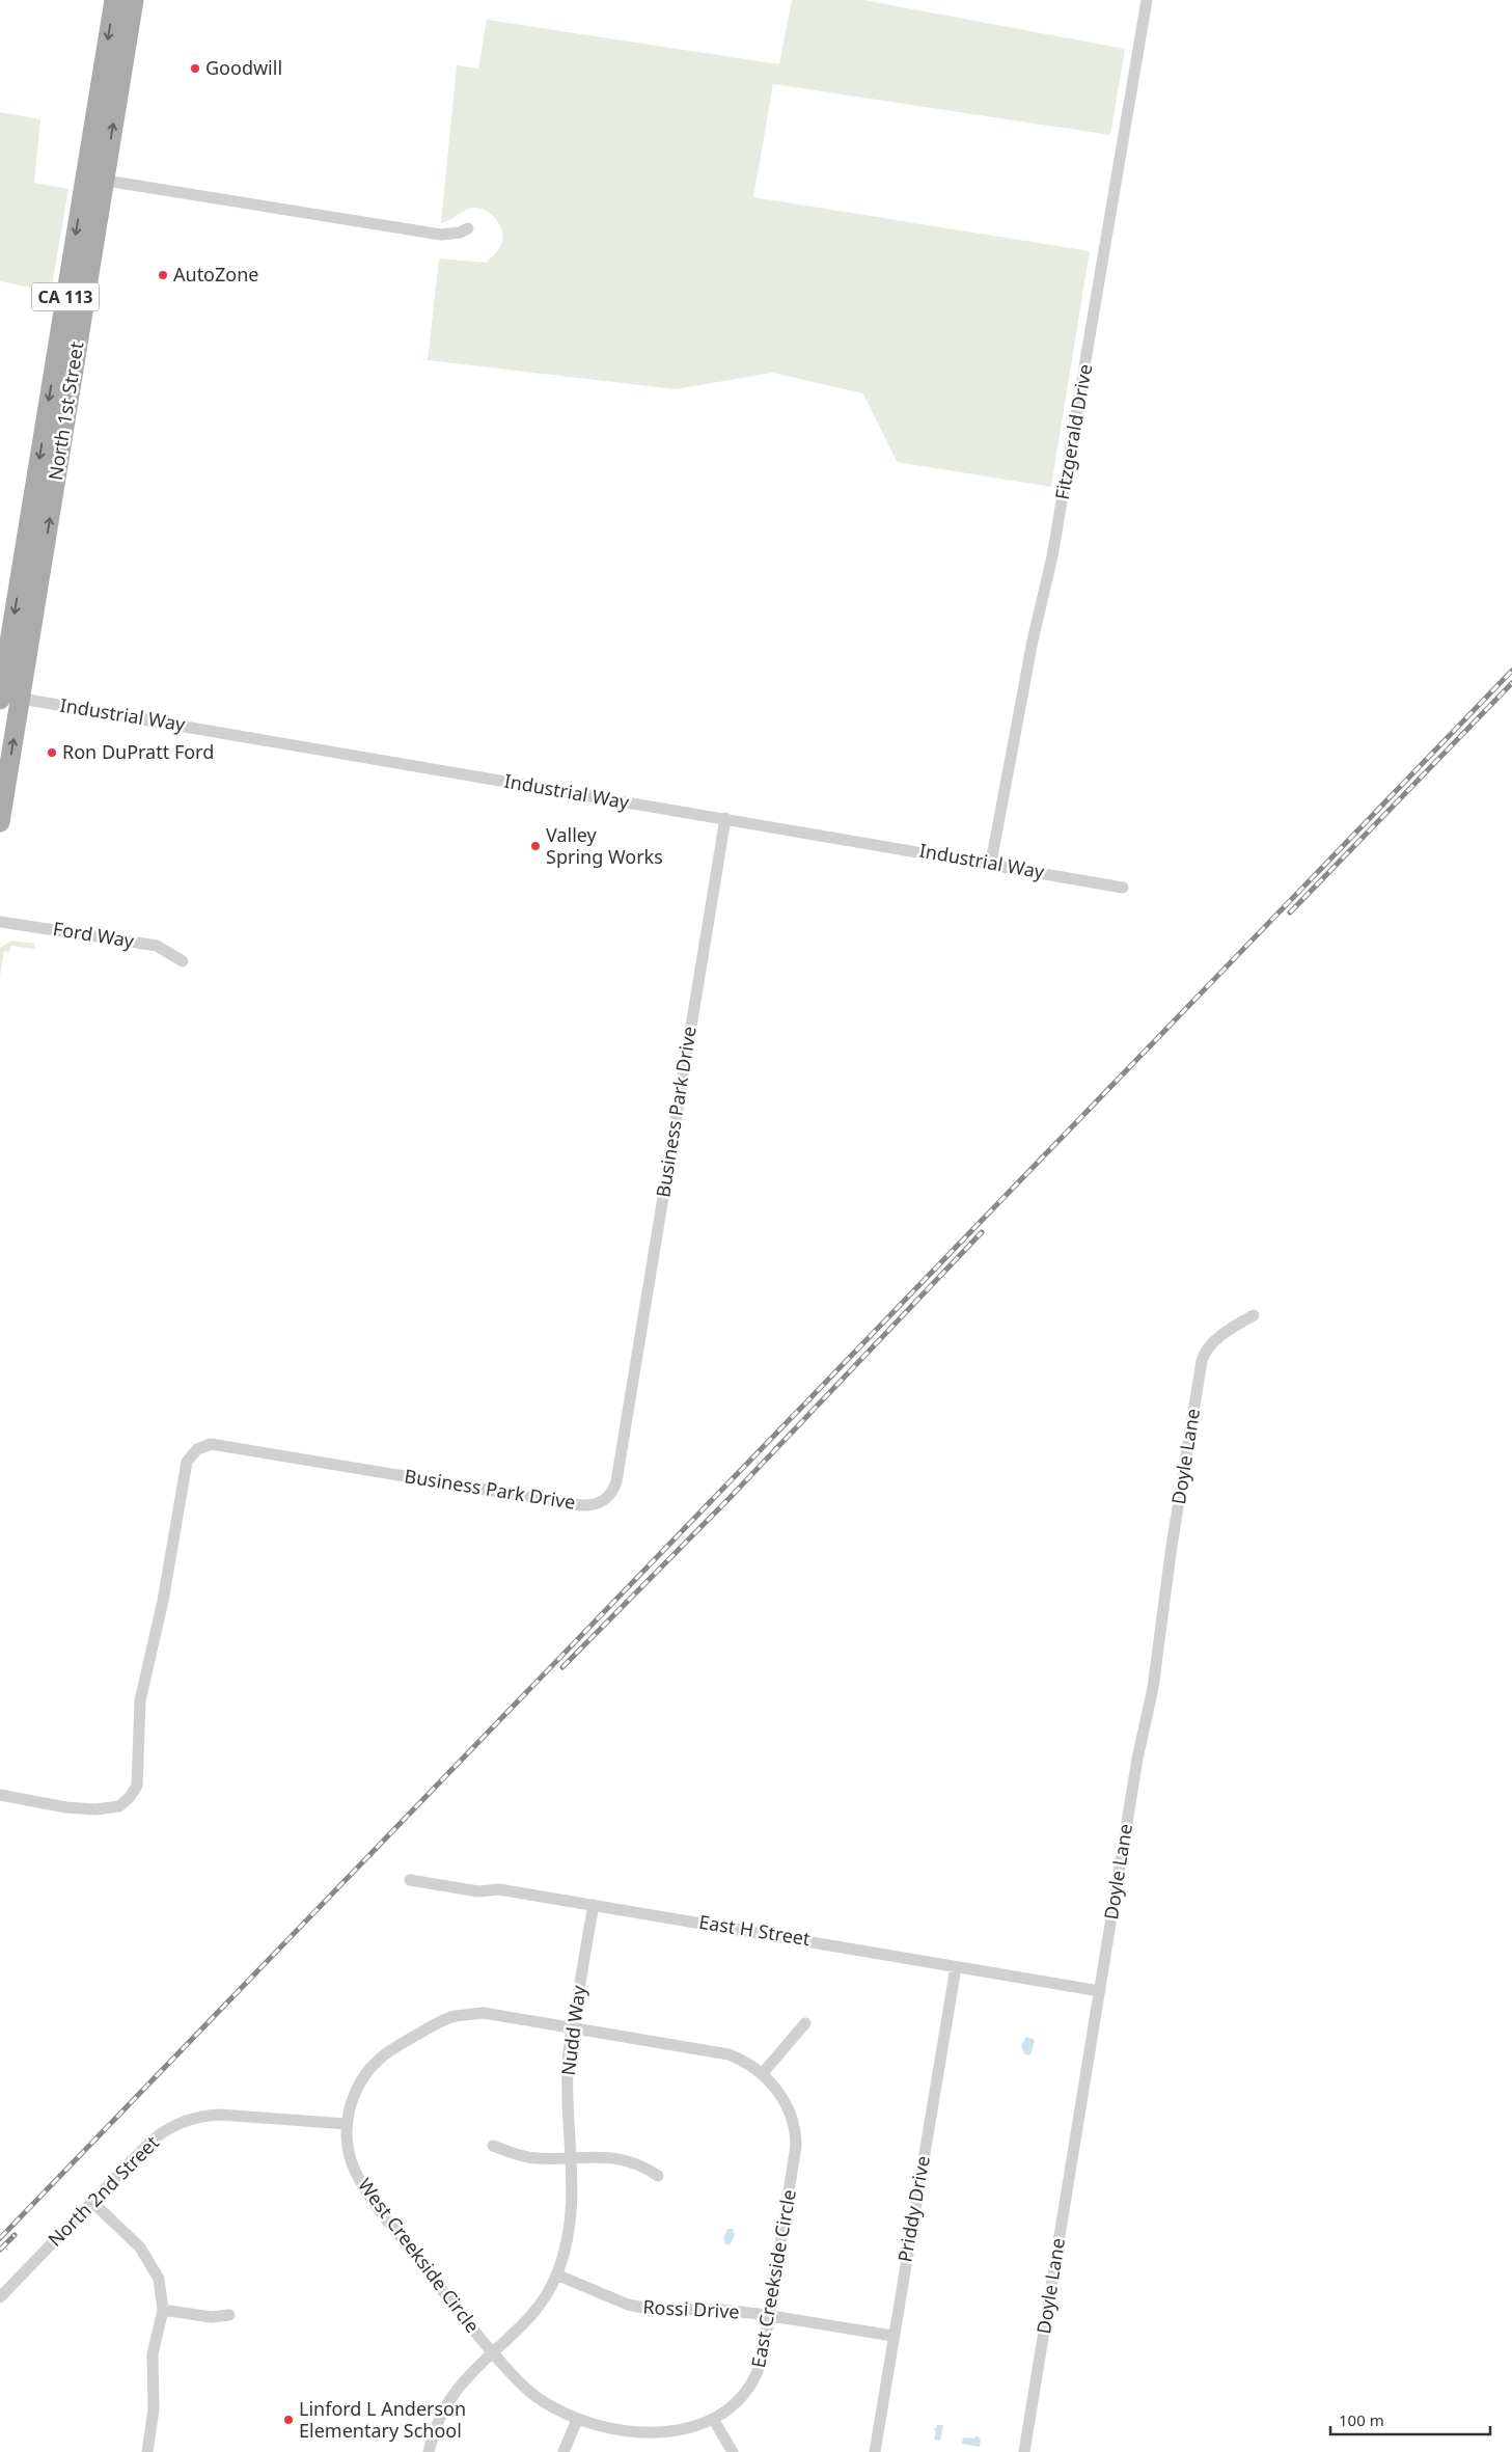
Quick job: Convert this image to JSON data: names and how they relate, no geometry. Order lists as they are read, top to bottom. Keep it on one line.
{"streets":{"main road":["CA 113","North 1st Street"],"street":["Fitzgerald Drive","Industrial Way","Ford Way","Business Park Drive","Doyle Lane","East H Street","Nudd Way","North 2nd Street","Priddy Drive","West Creekside Circle","East Creekside Circle","Rossi Drive"]},"crossings":[["North 1st Street","Industrial Way"],["Fitzgerald Drive","Industrial Way"],["Industrial Way","Business Park Drive"],["Doyle Lane","East H Street"],["East H Street","Nudd Way"],["East H Street","Priddy Drive"],["Nudd Way","West Creekside Circle"],["Nudd Way","East Creekside Circle"],["Nudd Way","Rossi Drive"],["North 2nd Street","West Creekside Circle"],["Priddy Drive","Rossi Drive"],["West Creekside Circle","East Creekside Circle"],["East Creekside Circle","Rossi Drive"]],"places":["Goodwill","AutoZone","Ron DuPratt Ford","Valley Spring Works","Linford L Anderson Elementary School"],"scale_bar":"100 m"}
